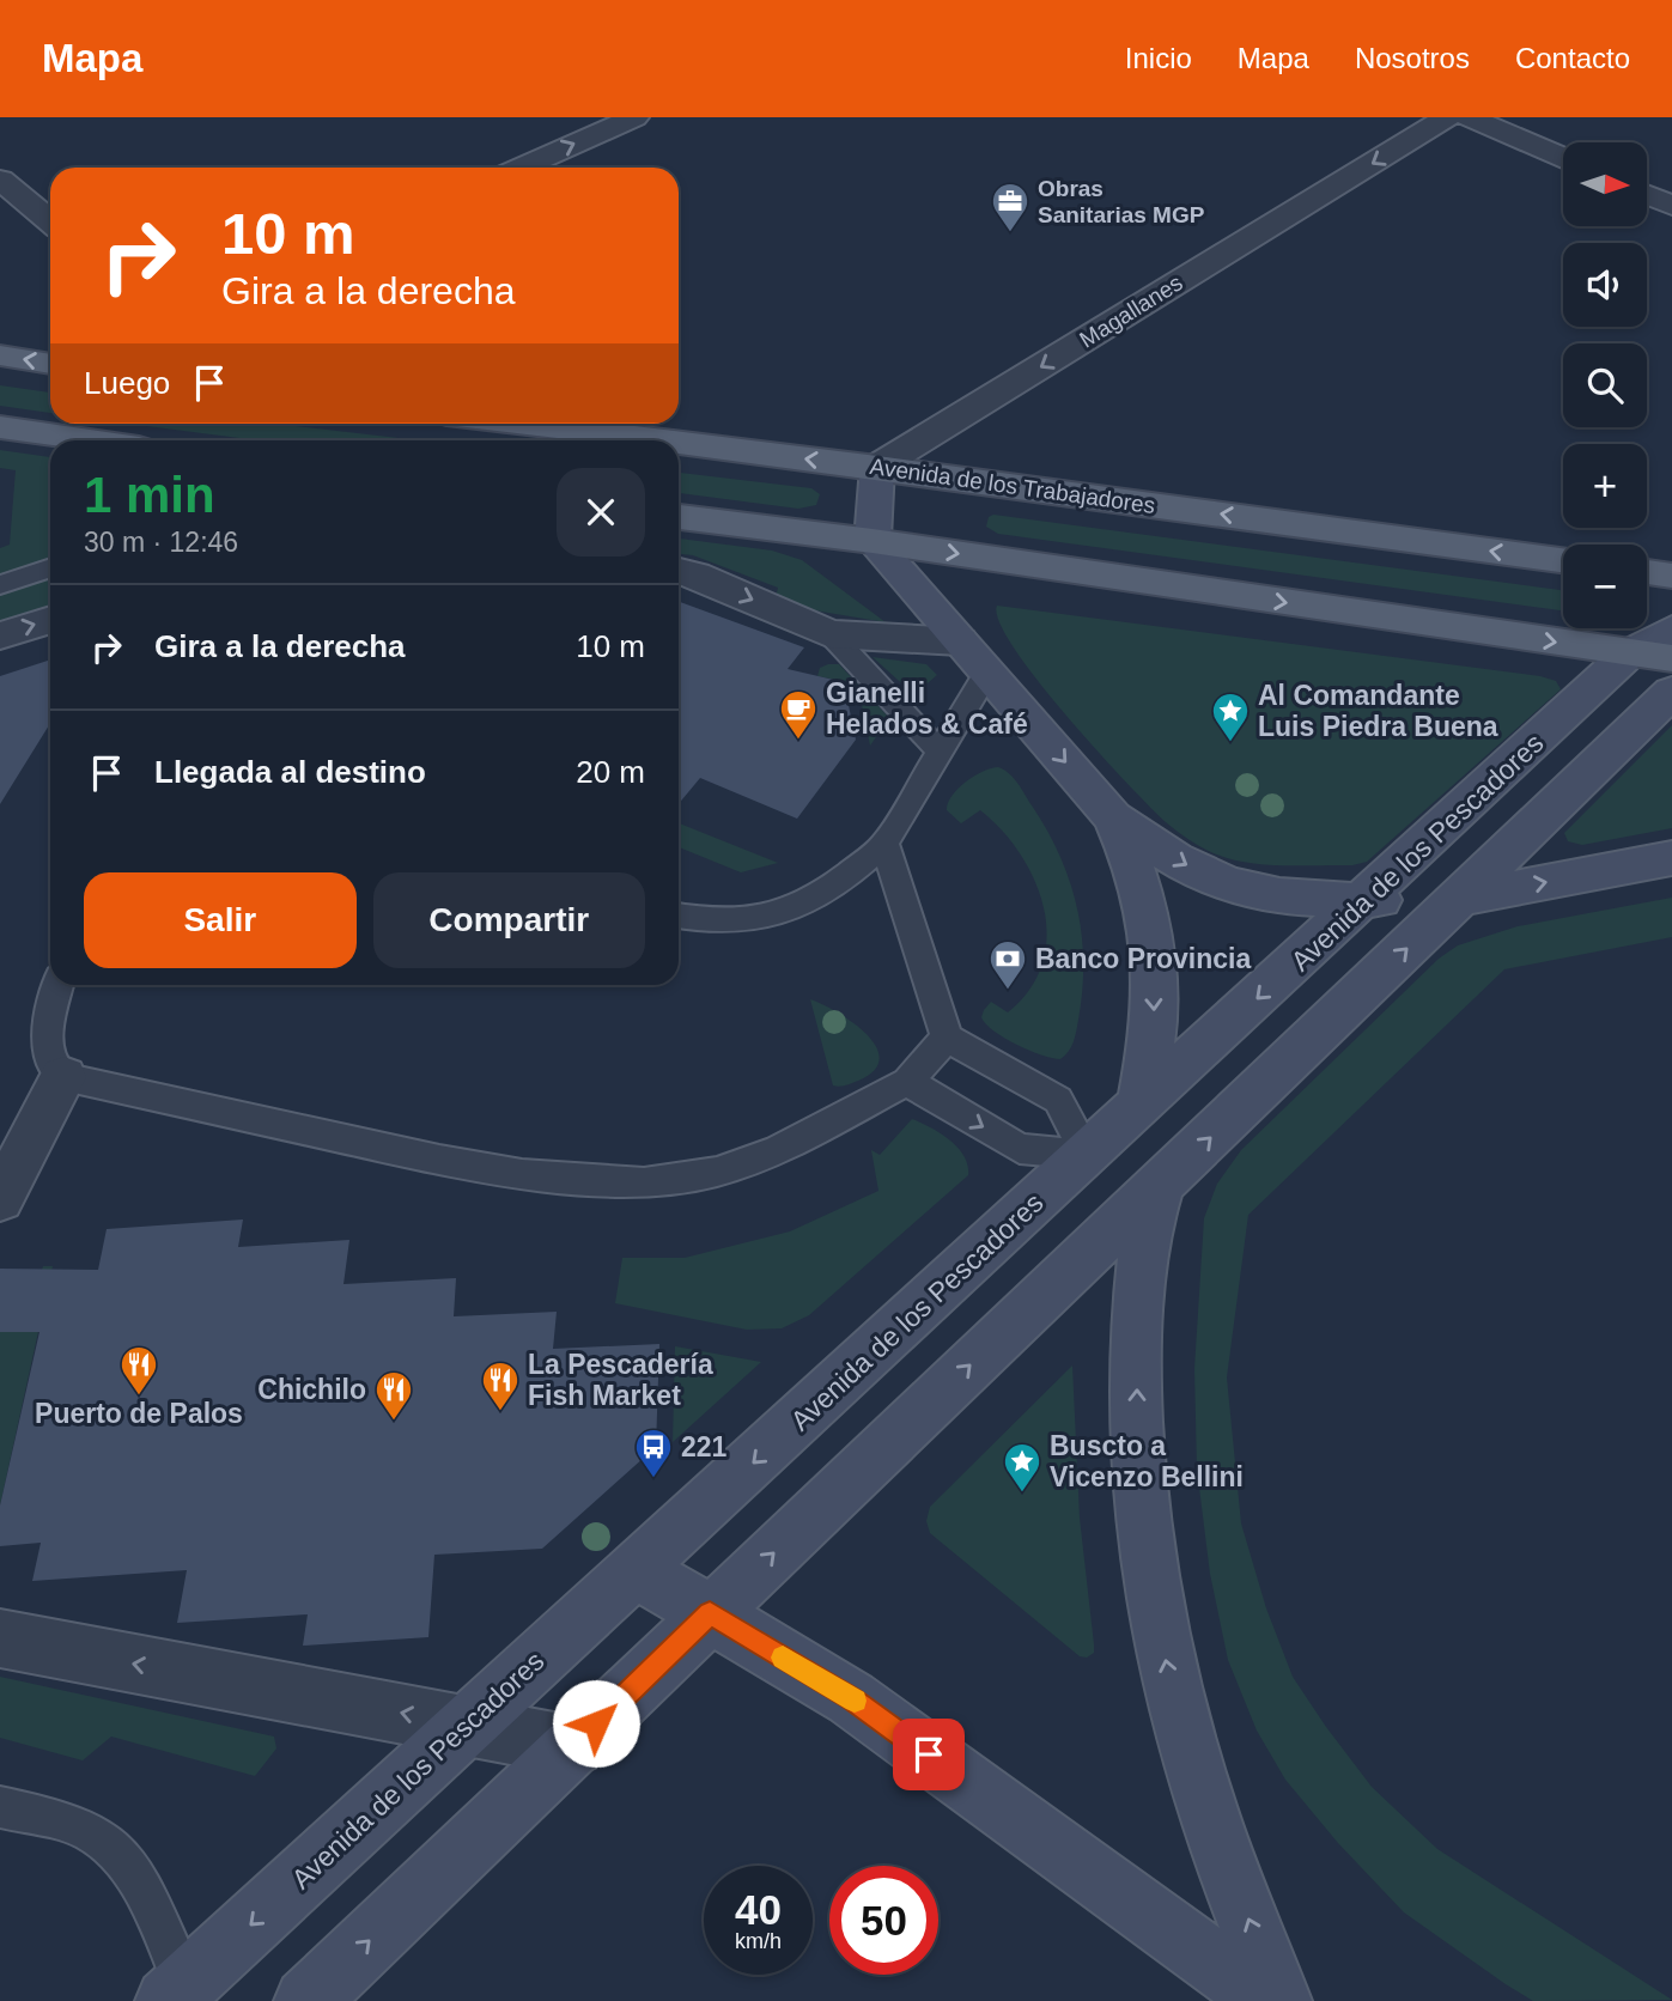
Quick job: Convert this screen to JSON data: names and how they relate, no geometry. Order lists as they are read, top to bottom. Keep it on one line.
{"streets":{"main road":["Avenida de los Trabajadores","Avenida de los Pescadores"],"street":["Magallanes"]},"crossings":[["Magallanes","Avenida de los Trabajadores"]],"one_way":["Magallanes"],"places":{"office":["Obras Sanitarias MGP"],"cafe":["Gianelli Helados & Café"],"place":["Al Comandante Luis Piedra Buena","Buscto a Vicenzo Bellini"],"bank":["Banco Provincia"],"restaurant":["Puerto de Palos","La Pescadería Fish Market","Chichilo"],"bus stop":["221"]},"north":"right","page":{"header":"Mapa","nav":["Inicio","Mapa","Nosotros","Contacto"],"map_buttons":["+","−"],"turn":["10 m","Gira a la derecha"],"then":"Luego","heading":["1 min","30 m · 12:46"],"list":[{"name":"Gira a la derecha","value":"10 m"},{"name":"Llegada al destino","value":"20 m"}],"buttons":["Salir","Compartir"],"speed":"40 km/h","limit":"50"}}
